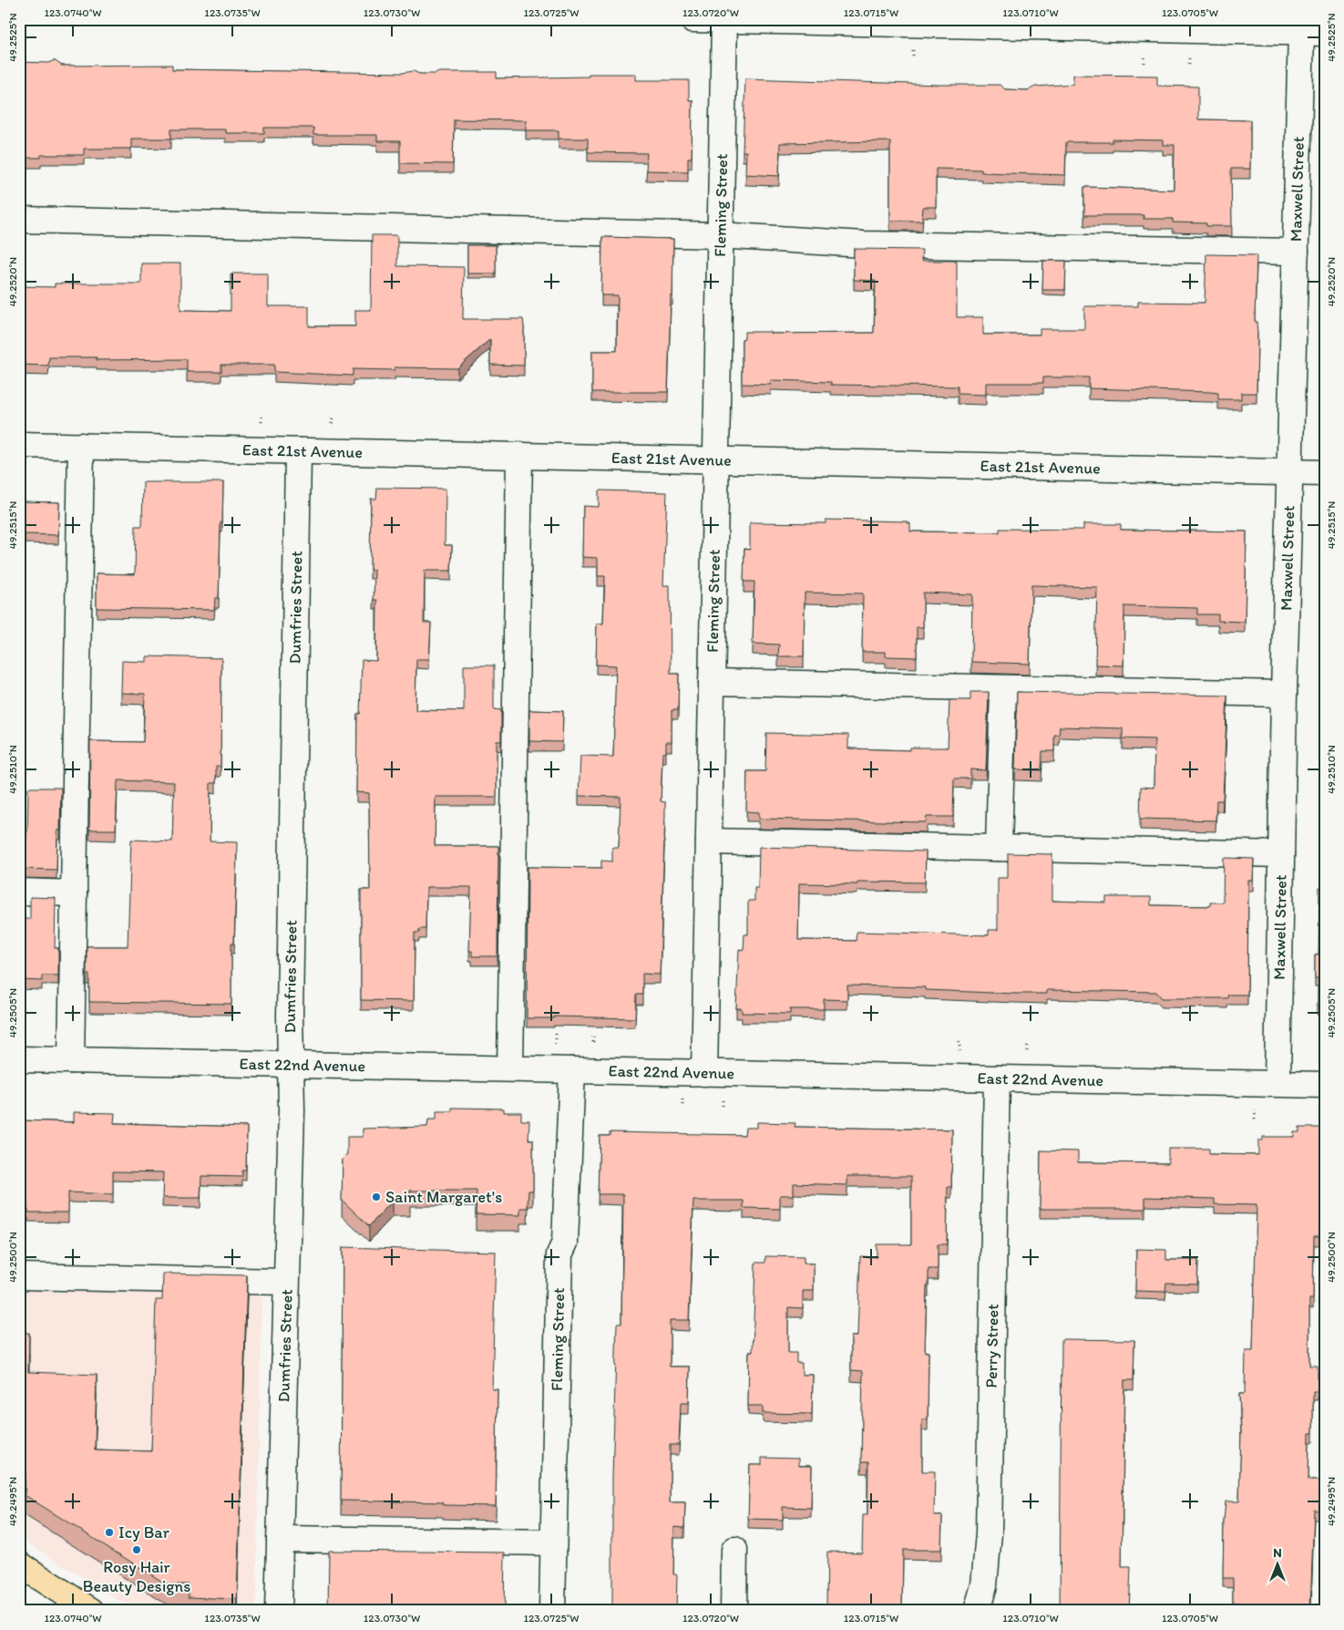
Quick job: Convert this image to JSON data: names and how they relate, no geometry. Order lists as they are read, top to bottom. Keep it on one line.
{"streets":{"street":["Maxwell Street","Fleming Street","East 21st Avenue","Dumfries Street","East 22nd Avenue","Perry Street"]},"crossings":[["Maxwell Street","East 21st Avenue"],["Maxwell Street","East 22nd Avenue"],["Fleming Street","East 21st Avenue"],["Fleming Street","East 22nd Avenue"],["East 21st Avenue","Dumfries Street"],["Dumfries Street","East 22nd Avenue"],["East 22nd Avenue","Perry Street"]],"places":["Saint Margaret's","Icy Bar","Rosy Hair Beauty Designs"],"north":"top","coordinates":["123.0740°W","123.0735°W","123.0730°W","123.0725°W","123.0720°W","123.0715°W","123.0710°W","123.0705°W","49.2525°N","49.2520°N","49.2515°N","49.2510°N","49.2505°N","49.2500°N","49.2495°N"]}
